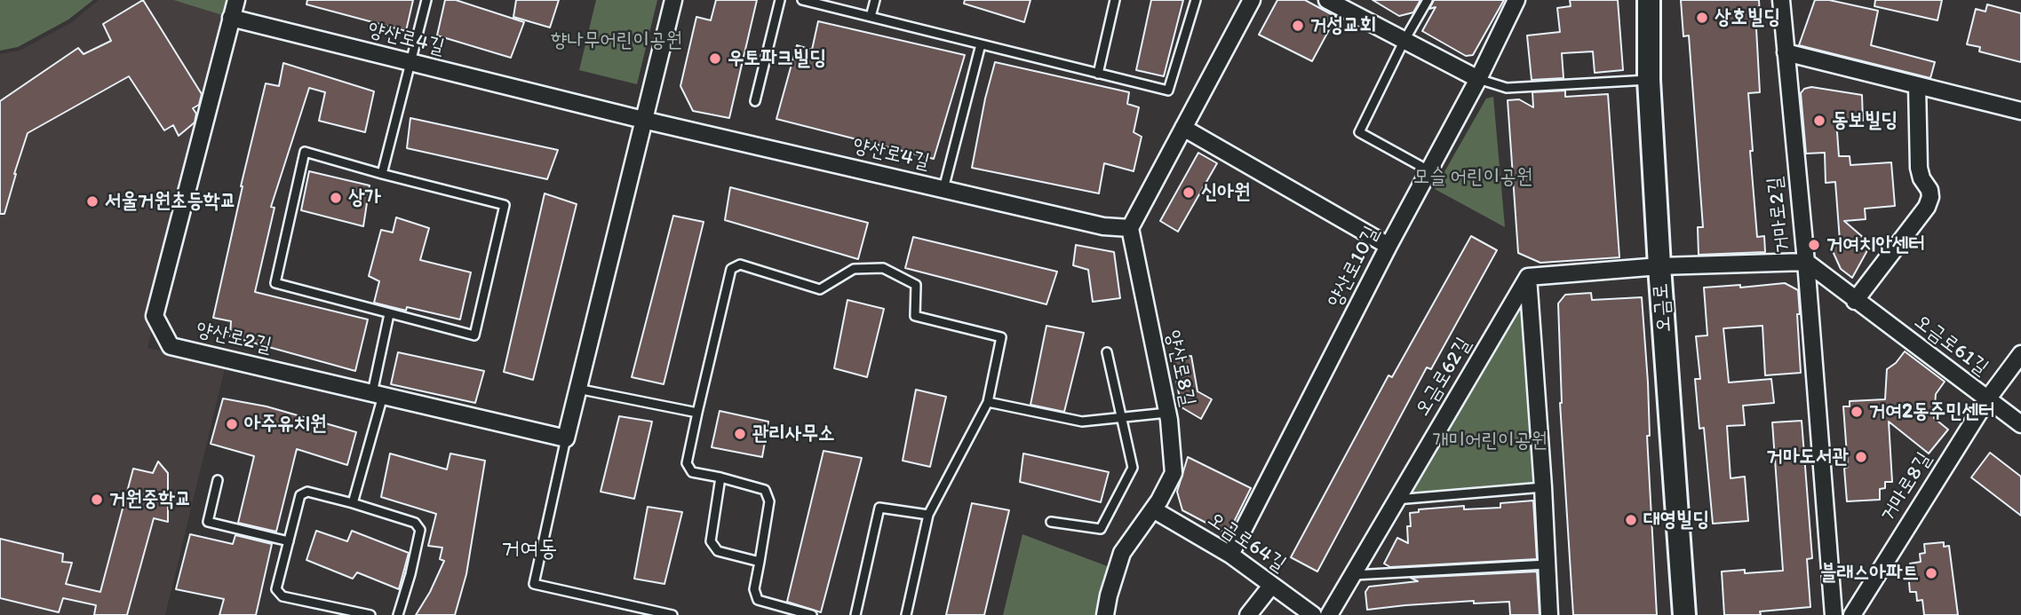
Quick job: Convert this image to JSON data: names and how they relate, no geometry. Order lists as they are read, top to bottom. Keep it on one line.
{"streets":{"main road":["오금로"],"street":["양산로4길","거마로2길","양산로10길","양산로2길","오금로61길","양산로8길","오금로62길","거마로8길","오금로64길"]},"crossings":[["양산로4길","양산로2길"],["양산로4길","양산로8길"],["거마로2길","오금로61길"],["양산로10길","오금로64길"],["오금로61길","거마로8길"],["양산로8길","오금로64길"]],"districts":["거여동"],"parks":["향나무어린이공원","모슬 어린이공원","개미어린이공원"],"places":["상호빌딩","거성교회","우토파크빌딩","동보빌딩","신아원","상가","서울거원초등학교","거여치안센터","거여2동주민센터","아주유치원","관리사무소","거마도서관","거원중학교","대영빌딩","블래스아파트"]}
